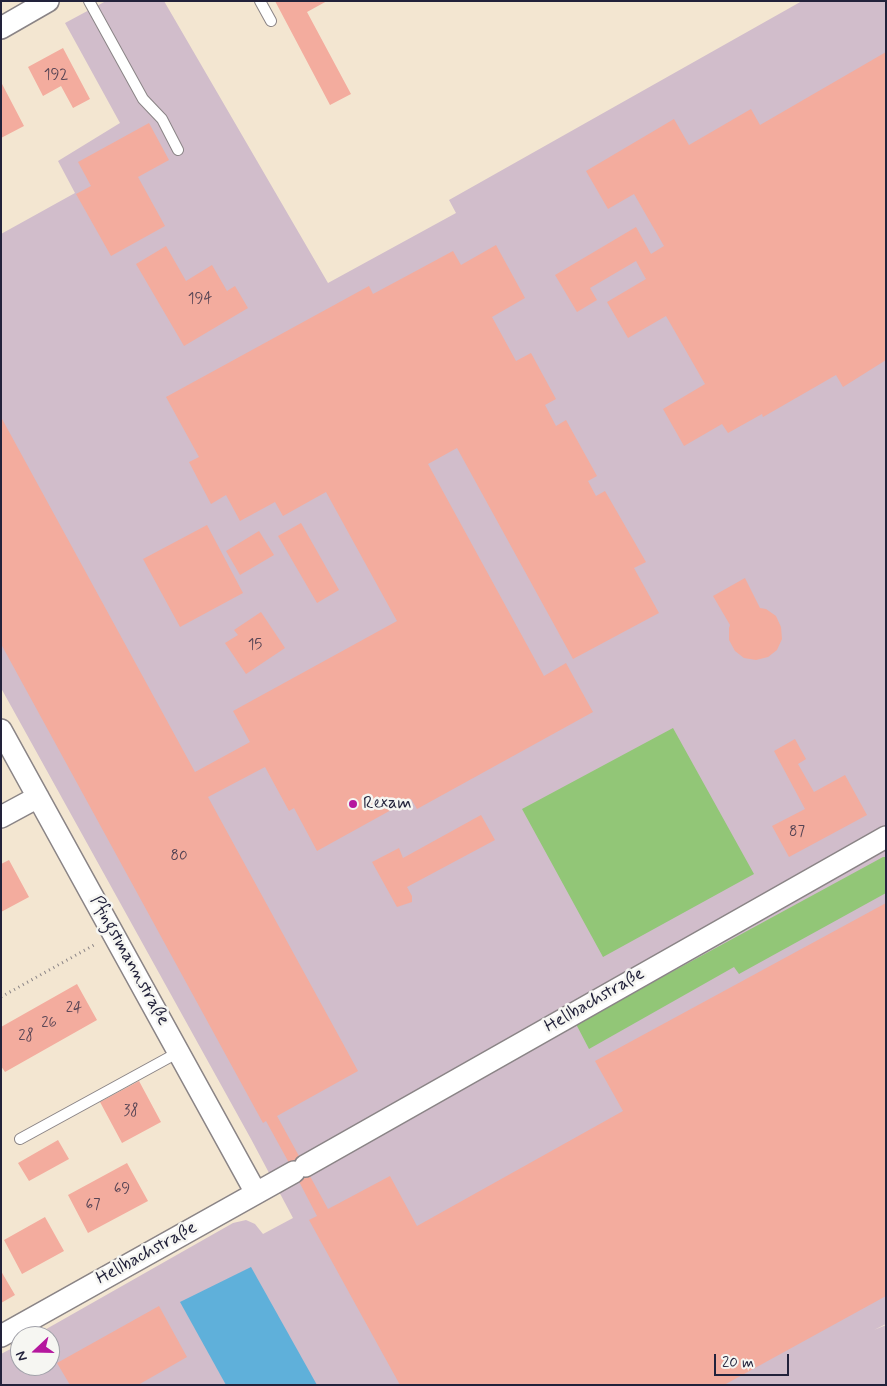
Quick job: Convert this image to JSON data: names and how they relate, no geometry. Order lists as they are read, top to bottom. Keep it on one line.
{"streets":{"street":["Pfingstmannstraße","Hellbachstraße"]},"crossings":[["Pfingstmannstraße","Hellbachstraße"]],"places":["Rexam"],"house_numbers":["192","194","15","87","80","24","26","28","38","69","67"],"scale_bar":"20 m","north":"left"}
